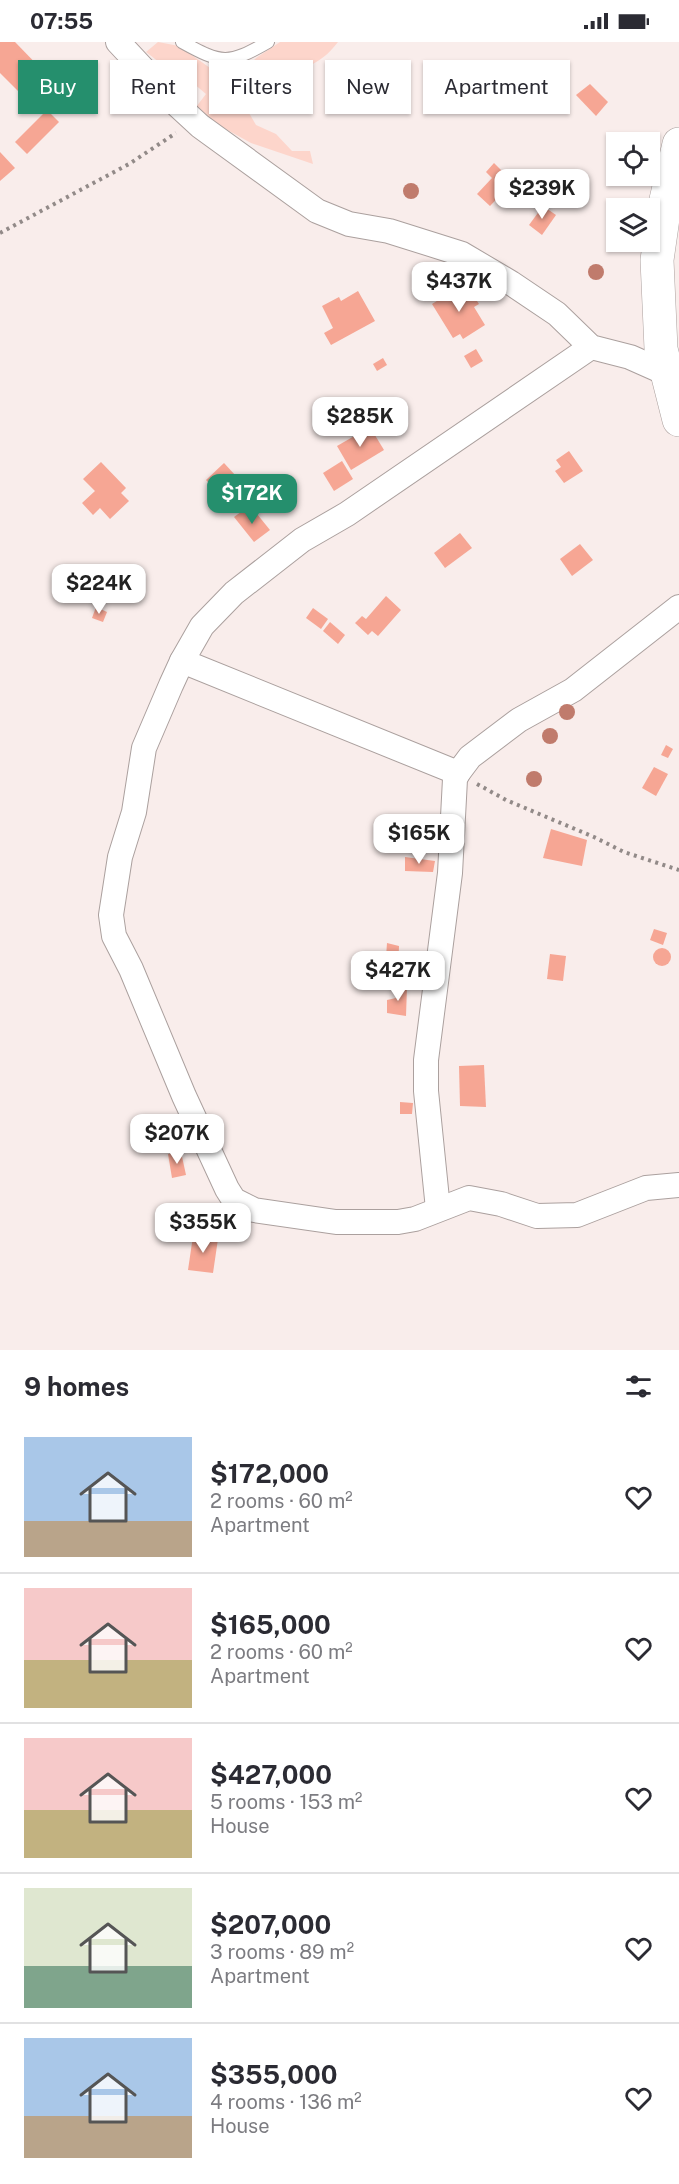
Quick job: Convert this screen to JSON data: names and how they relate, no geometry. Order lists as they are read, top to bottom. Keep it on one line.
{"page":{"status":"07:55","chip":["Buy","Rent","Filters","New","Apartment"],"price":["$239K","$437K","$285K","$172K","$224K","$165K","$427K","$207K","$355K"],"heading":"9 homes","list":[{"name":"$172,000","note":"2 rooms · 60 m² · Apartment"},{"name":"$165,000","note":"2 rooms · 60 m² · Apartment"},{"name":"$427,000","note":"5 rooms · 153 m² · House"},{"name":"$207,000","note":"3 rooms · 89 m² · Apartment"},{"name":"$355,000","note":"4 rooms · 136 m² · House"}]}}
